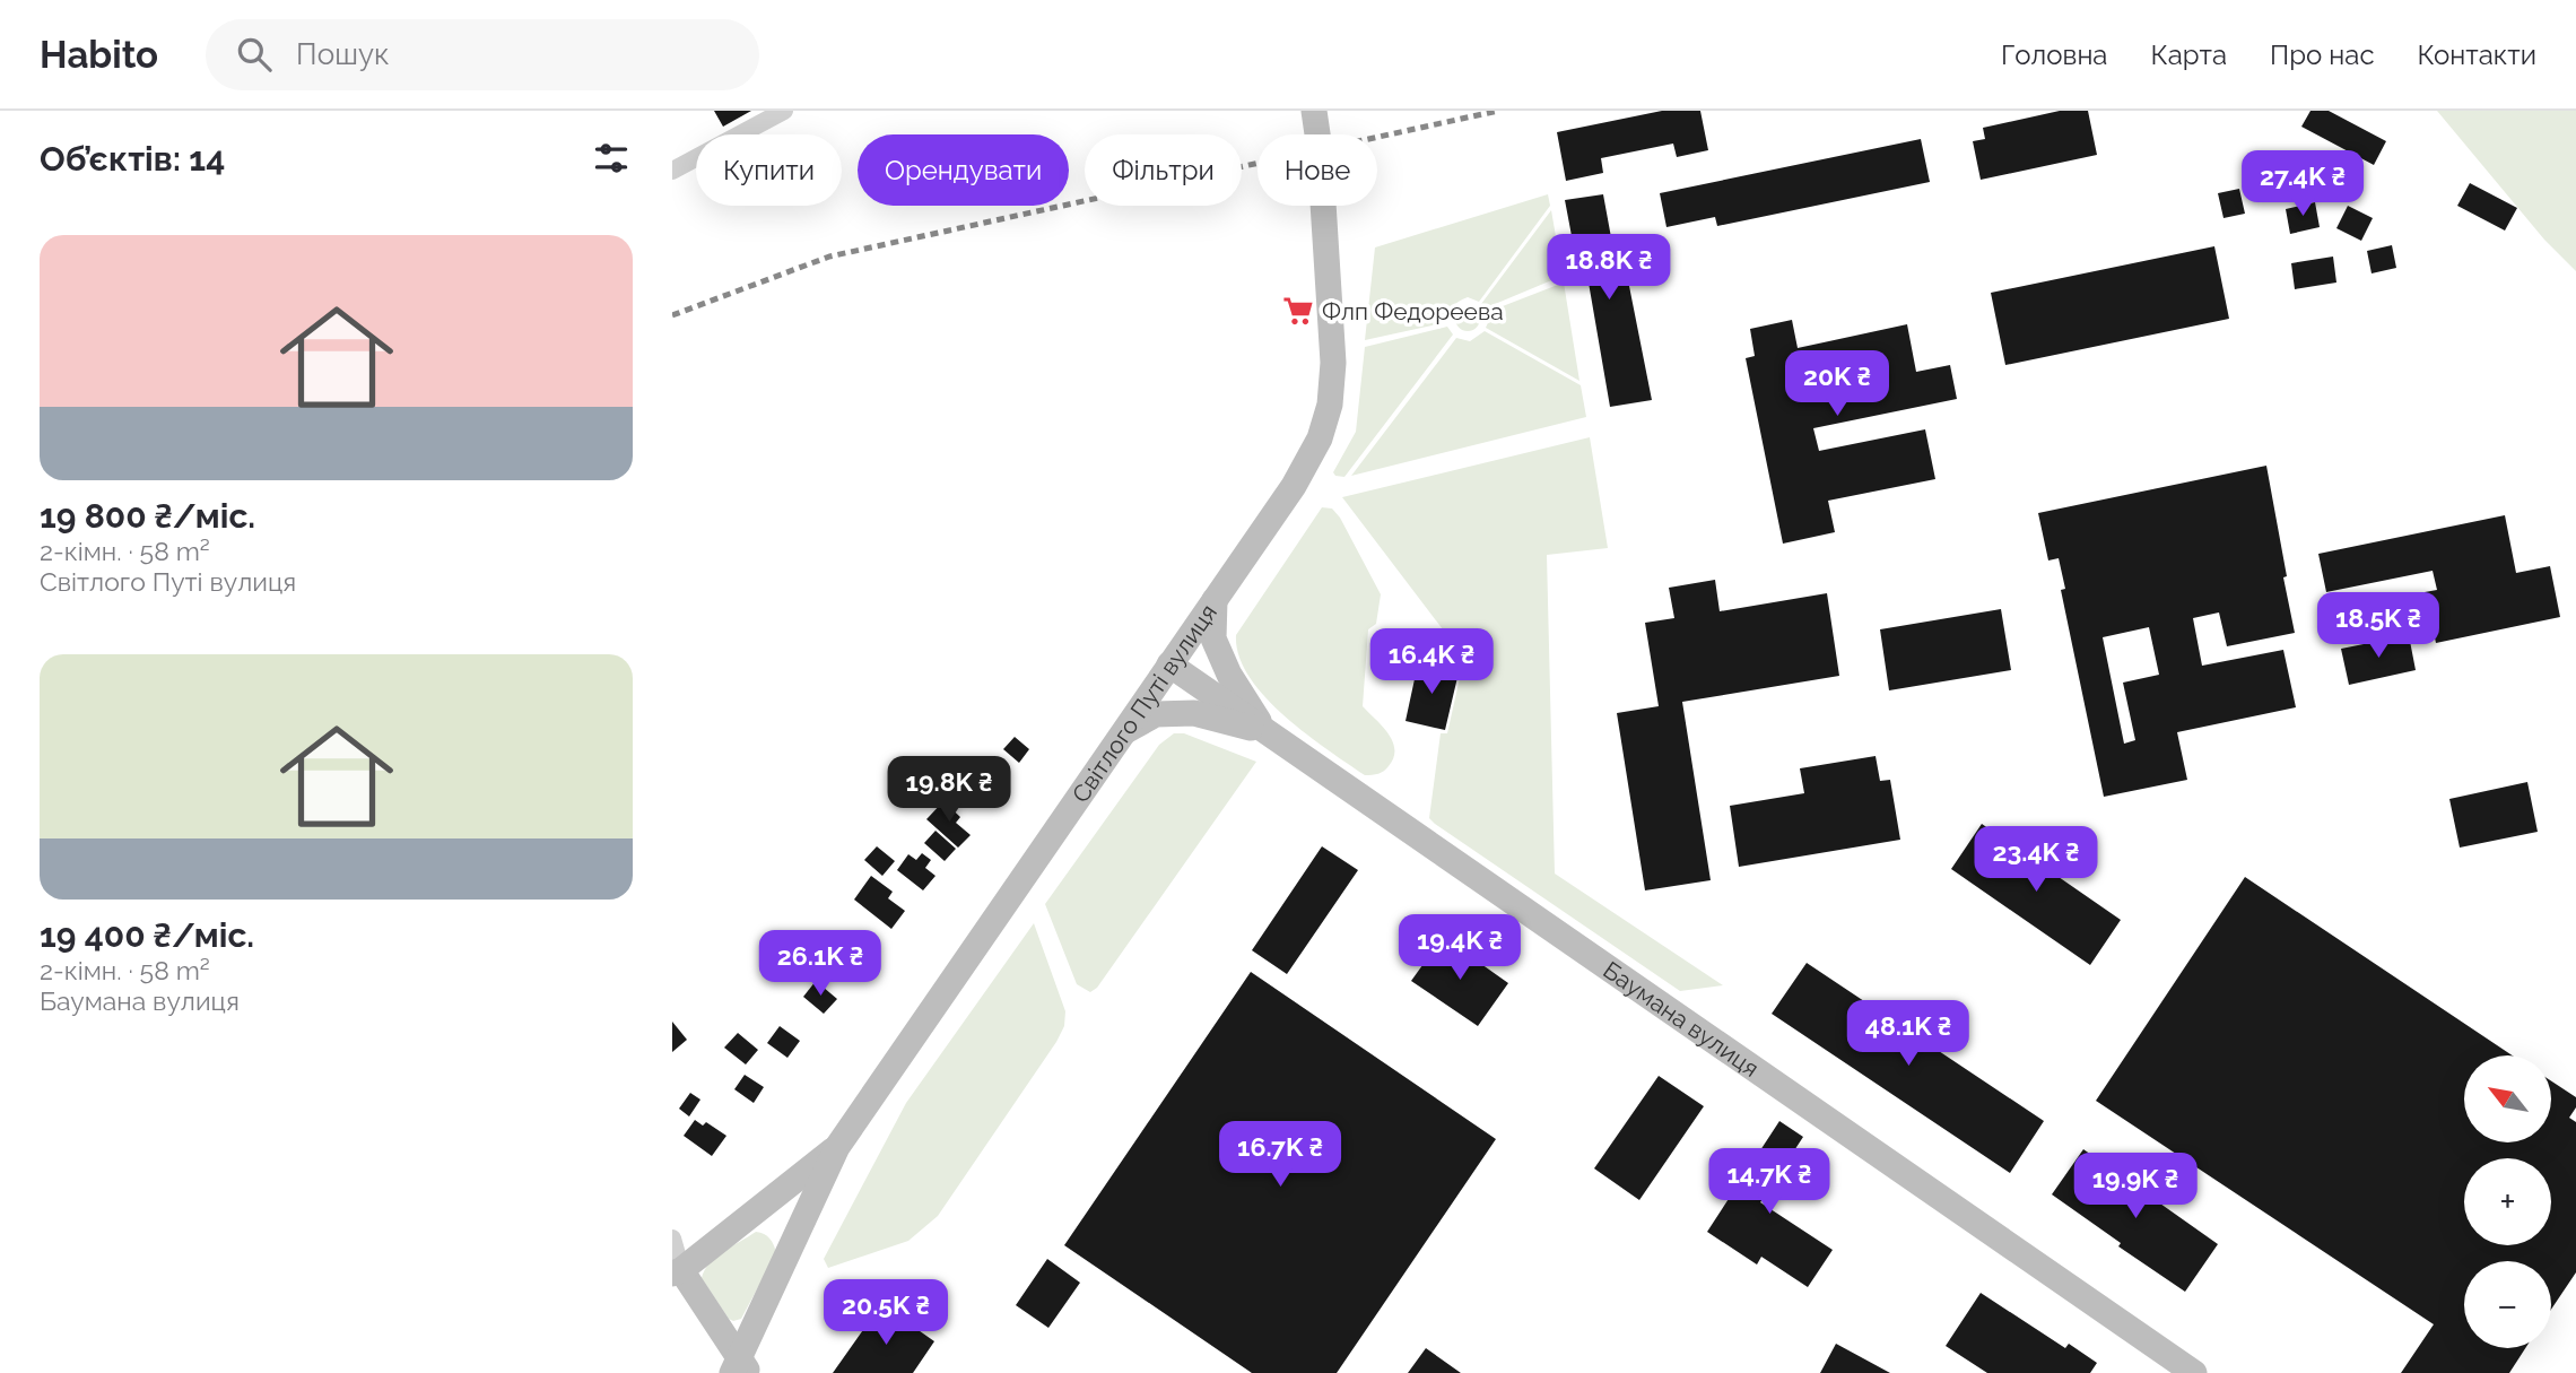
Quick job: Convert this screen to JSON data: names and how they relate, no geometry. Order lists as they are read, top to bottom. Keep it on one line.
{"streets":{"main road":["Світлого Путі вулиця","Баумана вулиця"]},"crossings":[["Світлого Путі вулиця","Баумана вулиця"]],"places":{"supermarket":["Флп Федореева"]},"north":"top left","page":{"header":"Habito","search":"Пошук","nav":["Головна","Карта","Про нас","Контакти"],"heading":"Об’єктів: 14","chip":["Купити","Орендувати","Фільтри","Нове"],"price":["27.4K ₴","18.8K ₴","20K ₴","18.5K ₴","16.4K ₴","19.8K ₴","23.4K ₴","19.4K ₴","26.1K ₴","48.1K ₴","16.7K ₴","14.7K ₴","19.9K ₴","20.5K ₴"],"list":[{"name":"19 800 ₴/міс.","note":"2-кімн. · 58 m² · Світлого Путі вулиця"},{"name":"19 400 ₴/міс.","note":"2-кімн. · 58 m² · Баумана вулиця"}],"map_buttons":["+","−"]}}
